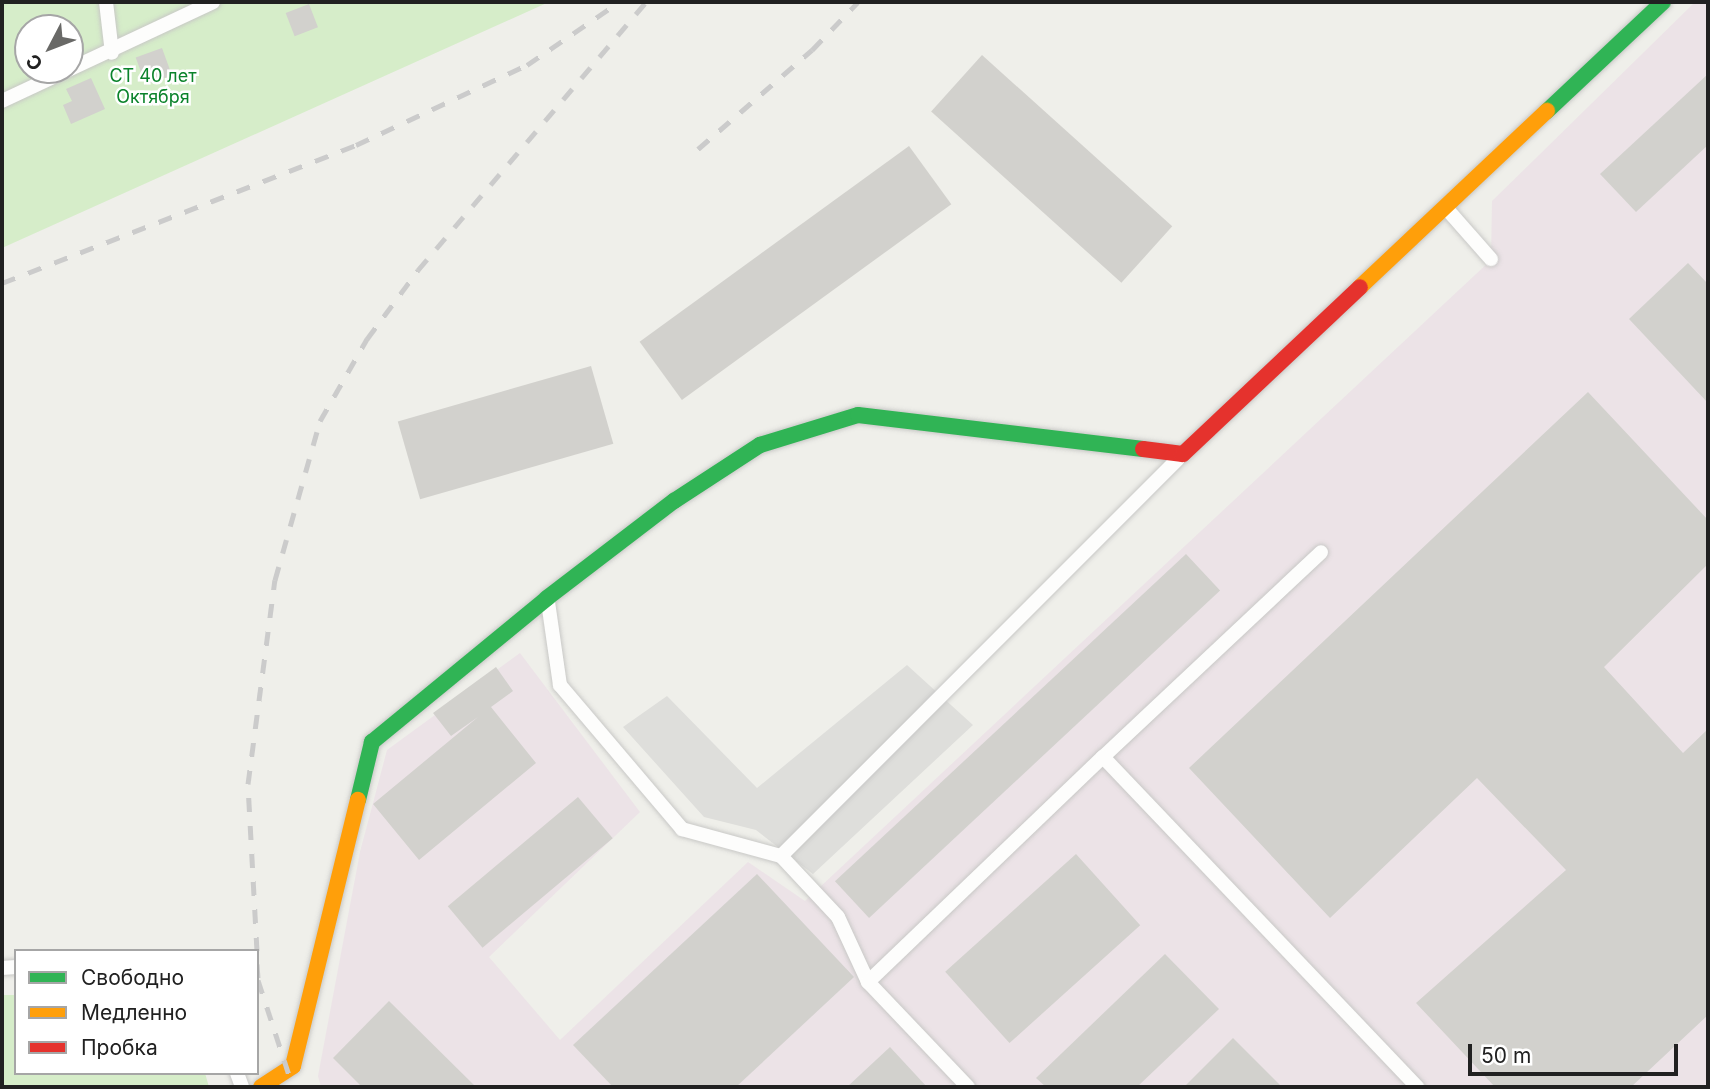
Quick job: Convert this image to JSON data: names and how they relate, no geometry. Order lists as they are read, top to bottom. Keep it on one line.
{"parks":["СТ 40 лет Октября"],"legend":["Свободно","Медленно","Пробка"],"scale_bar":"50 m","north":"bottom left"}
